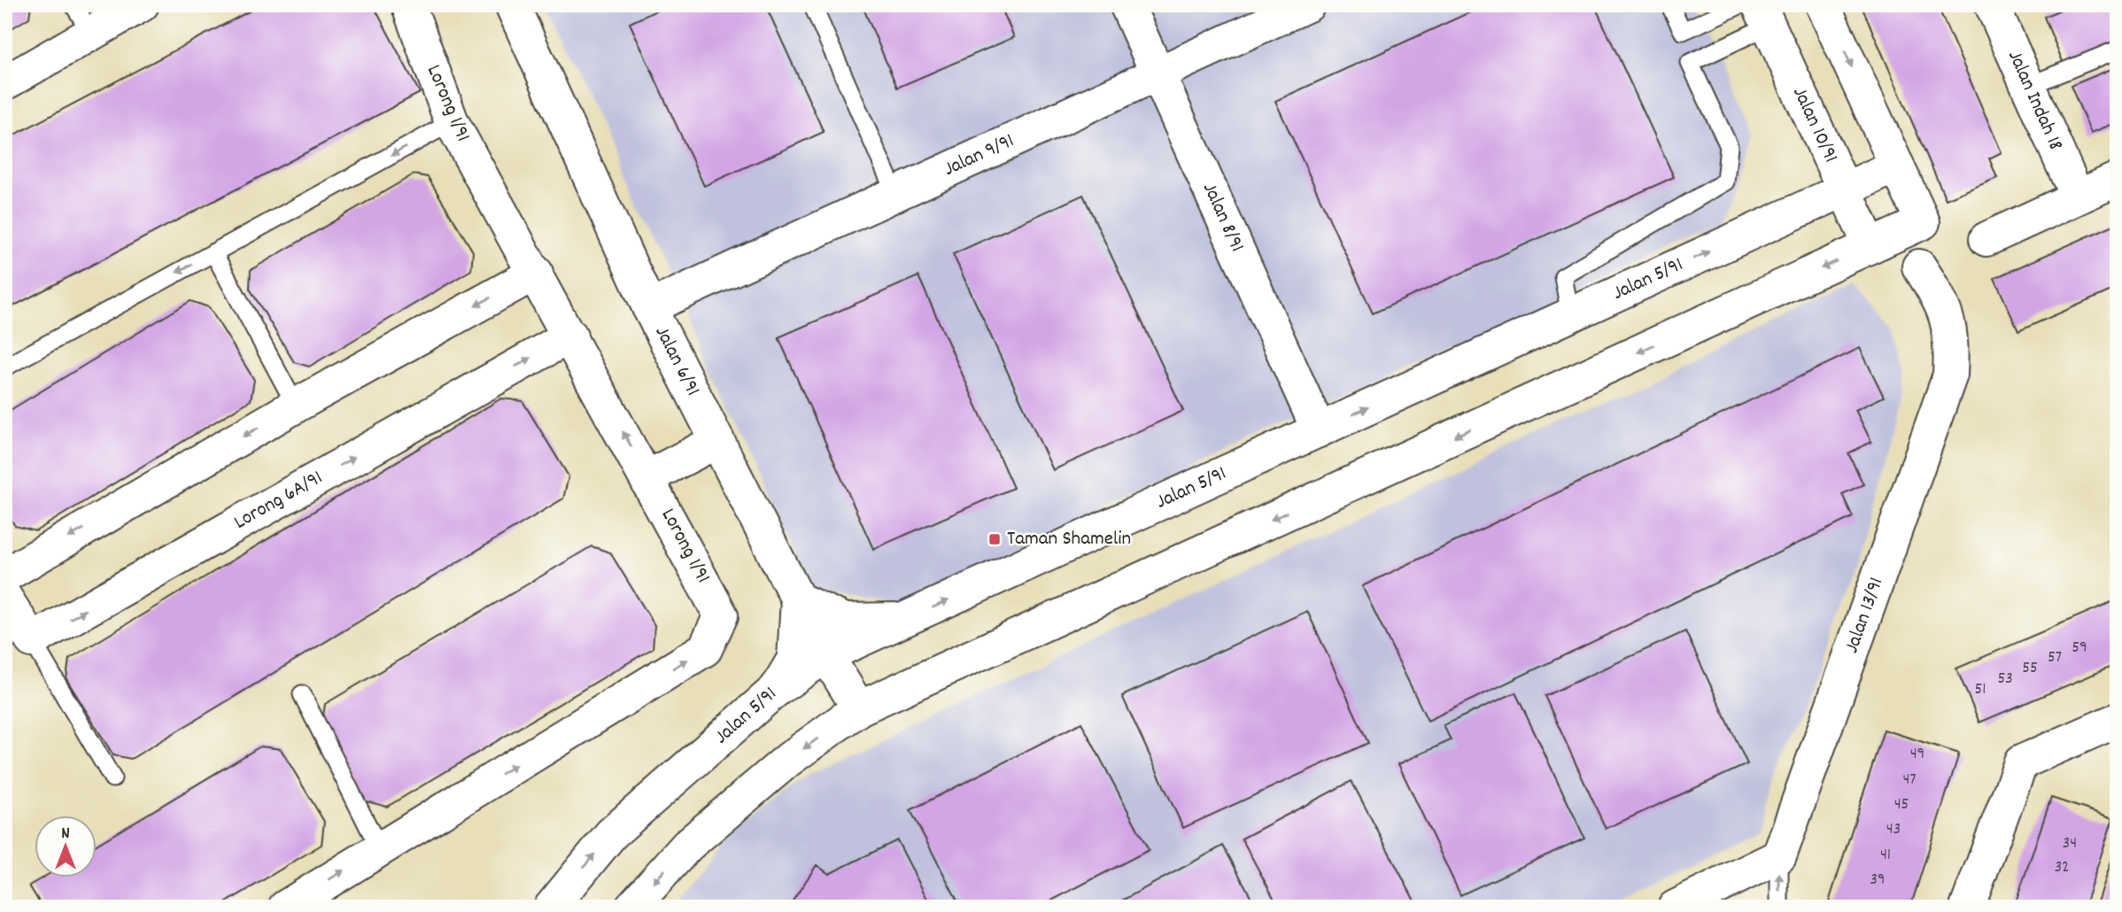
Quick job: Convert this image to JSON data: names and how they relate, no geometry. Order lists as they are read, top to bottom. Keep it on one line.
{"streets":{"street":["Jalan Indah 18","Lorong 1/91","Jalan 10/91","Jalan 9/91","Jalan 8/91","Jalan 5/91","Jalan 6/91","Lorong 6A/91","Jalan 13/91"]},"crossings":[["Lorong 1/91","Lorong 6A/91"],["Jalan 10/91","Jalan 5/91"],["Jalan 9/91","Jalan 8/91"],["Jalan 9/91","Jalan 6/91"],["Jalan 8/91","Jalan 5/91"],["Jalan 5/91","Jalan 6/91"]],"places":{"transit":["Taman Shamelin"]},"house_numbers":["59","57","55","53","51","49","47","45","43","34","41","32","39"],"north":"top"}
